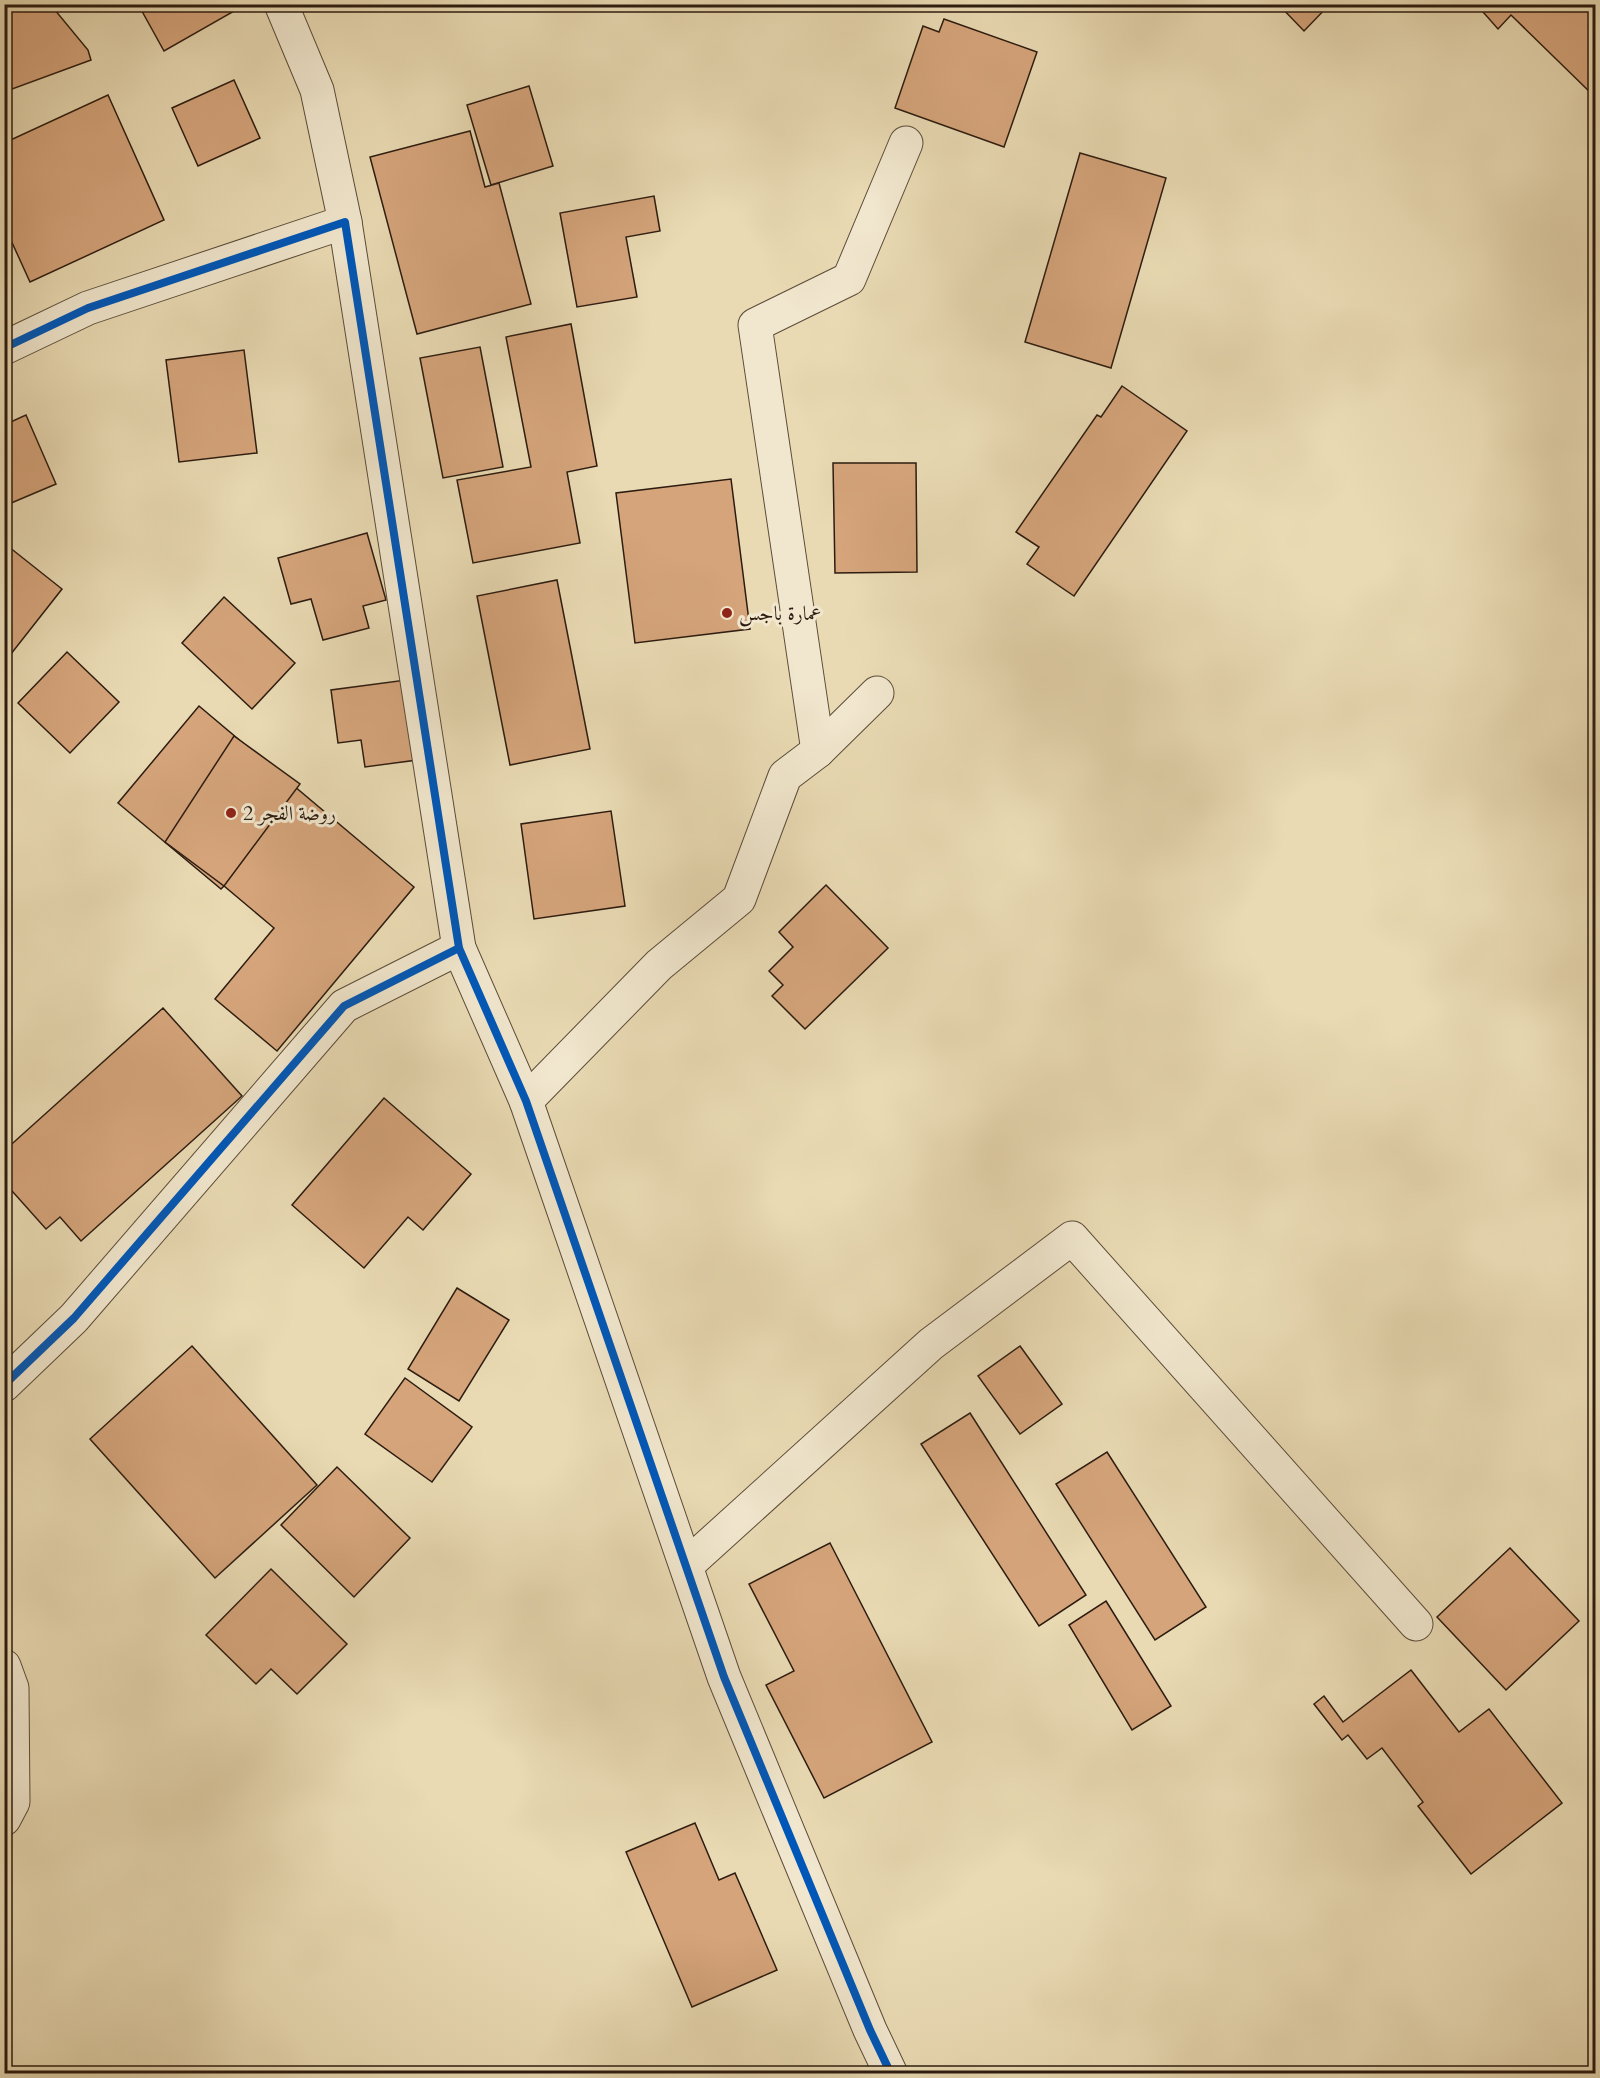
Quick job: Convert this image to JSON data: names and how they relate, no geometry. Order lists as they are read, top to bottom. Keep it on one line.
{"places":["عمارة باجس","روضة الفجر 2"]}
